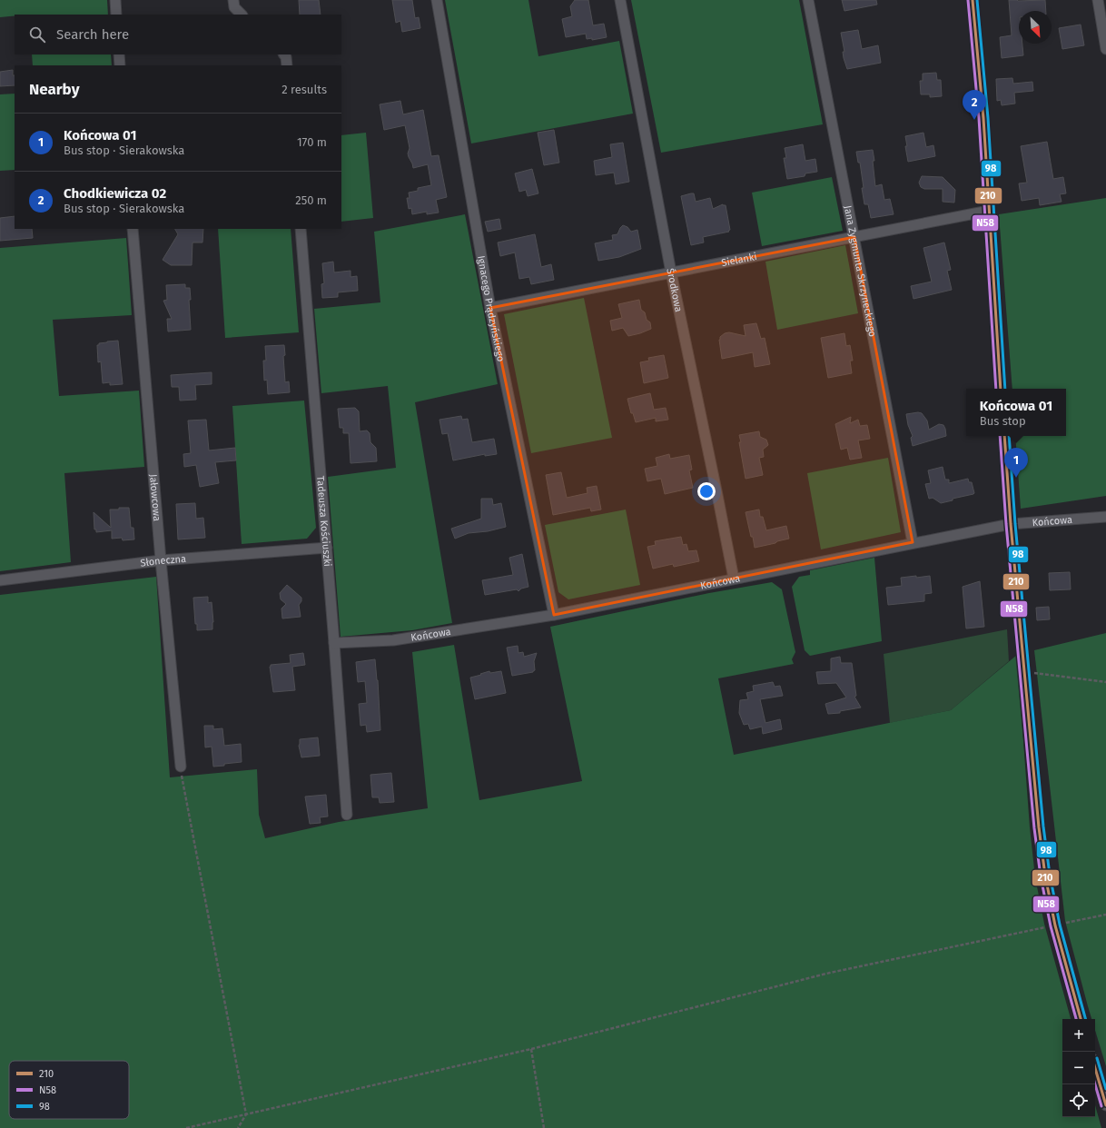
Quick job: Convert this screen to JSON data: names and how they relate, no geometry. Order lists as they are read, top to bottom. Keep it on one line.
{"streets":{"street":["Sielanki","Jana Zygmunta Skrzyneckiego","Środkowa","Ignacego Prądzyńskiego","Jałowcowa","Tadeusza Kościuszki","Końcowa","Słoneczna"]},"crossings":[["Sielanki","Jana Zygmunta Skrzyneckiego"],["Sielanki","Środkowa"],["Sielanki","Ignacego Prądzyńskiego"],["Jana Zygmunta Skrzyneckiego","Końcowa"],["Środkowa","Końcowa"],["Ignacego Prądzyńskiego","Końcowa"],["Jałowcowa","Słoneczna"],["Tadeusza Kościuszki","Końcowa"],["Tadeusza Kościuszki","Słoneczna"]],"lines":["transit line 210","transit line N58","transit line 98"],"legend":["210","N58","98"],"north":"bottom right","page":{"search":"Search here","heading":["Nearby","2 results"],"pins":["2","1"],"list":[{"mark":"1","name":"Końcowa 01","note":"Bus stop · Sierakowska","value":"170 m"},{"mark":"2","name":"Chodkiewicza 02","note":"Bus stop · Sierakowska","value":"250 m"}],"popup":["Końcowa 01","Bus stop"],"map_buttons":["+","−"]}}
